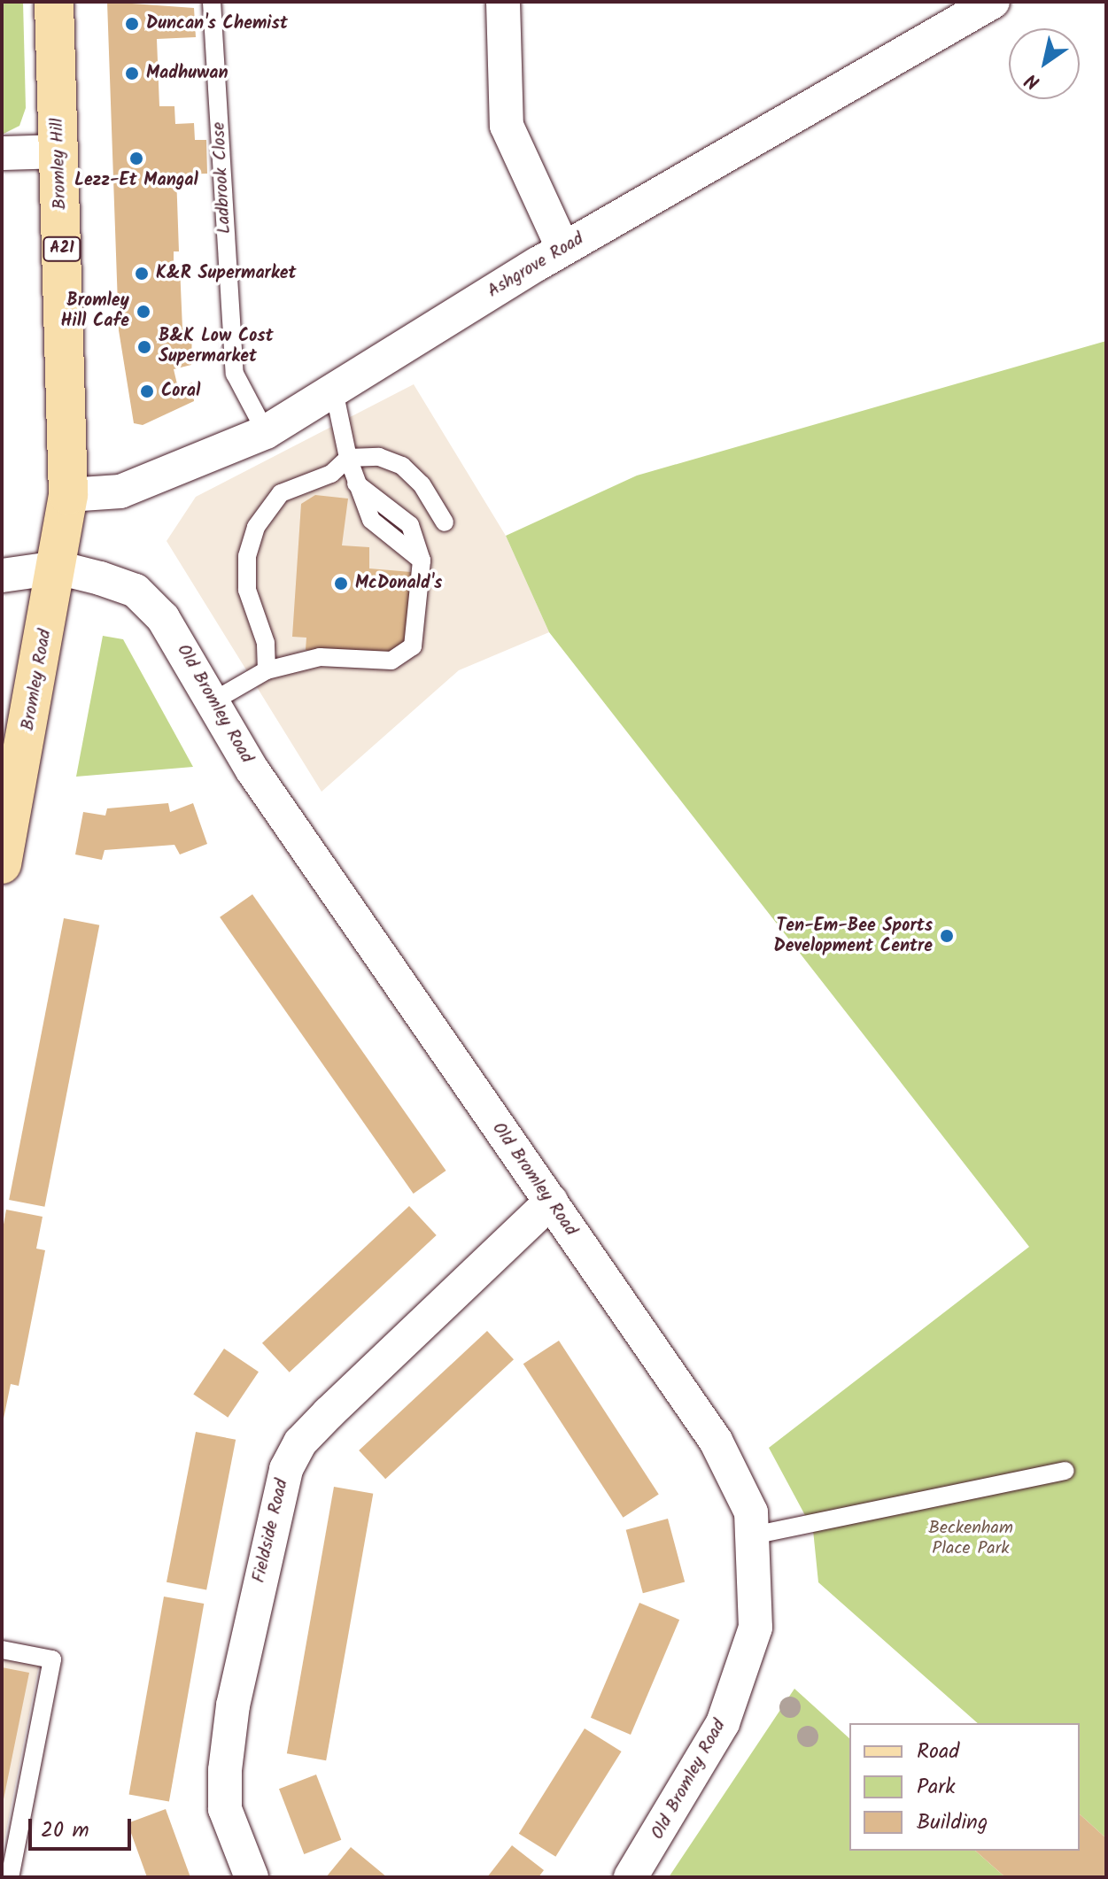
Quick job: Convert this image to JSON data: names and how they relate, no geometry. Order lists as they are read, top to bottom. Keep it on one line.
{"streets":{"main road":["Bromley Hill","A21","Bromley Road"],"street":["Ashgrove Road","Old Bromley Road","Fieldside Road"],"lane":["Ladbrook Close"]},"crossings":[["Bromley Hill","Ashgrove Road"],["Bromley Hill","Bromley Road"],["Ladbrook Close","Ashgrove Road"],["Ashgrove Road","Bromley Road"],["Bromley Road","Old Bromley Road"],["Old Bromley Road","Fieldside Road"]],"parks":["Beckenham Place Park"],"places":["Duncan's Chemist","Madhuwan","Lezz-Et Mangal","K&R Supermarket","Bromley Hill Cafe","B&K Low Cost Supermarket","Coral","McDonald's","Ten-Em-Bee Sports Development Centre"],"legend":["Road","Park","Building"],"scale_bar":"20 m","north":"bottom left"}
